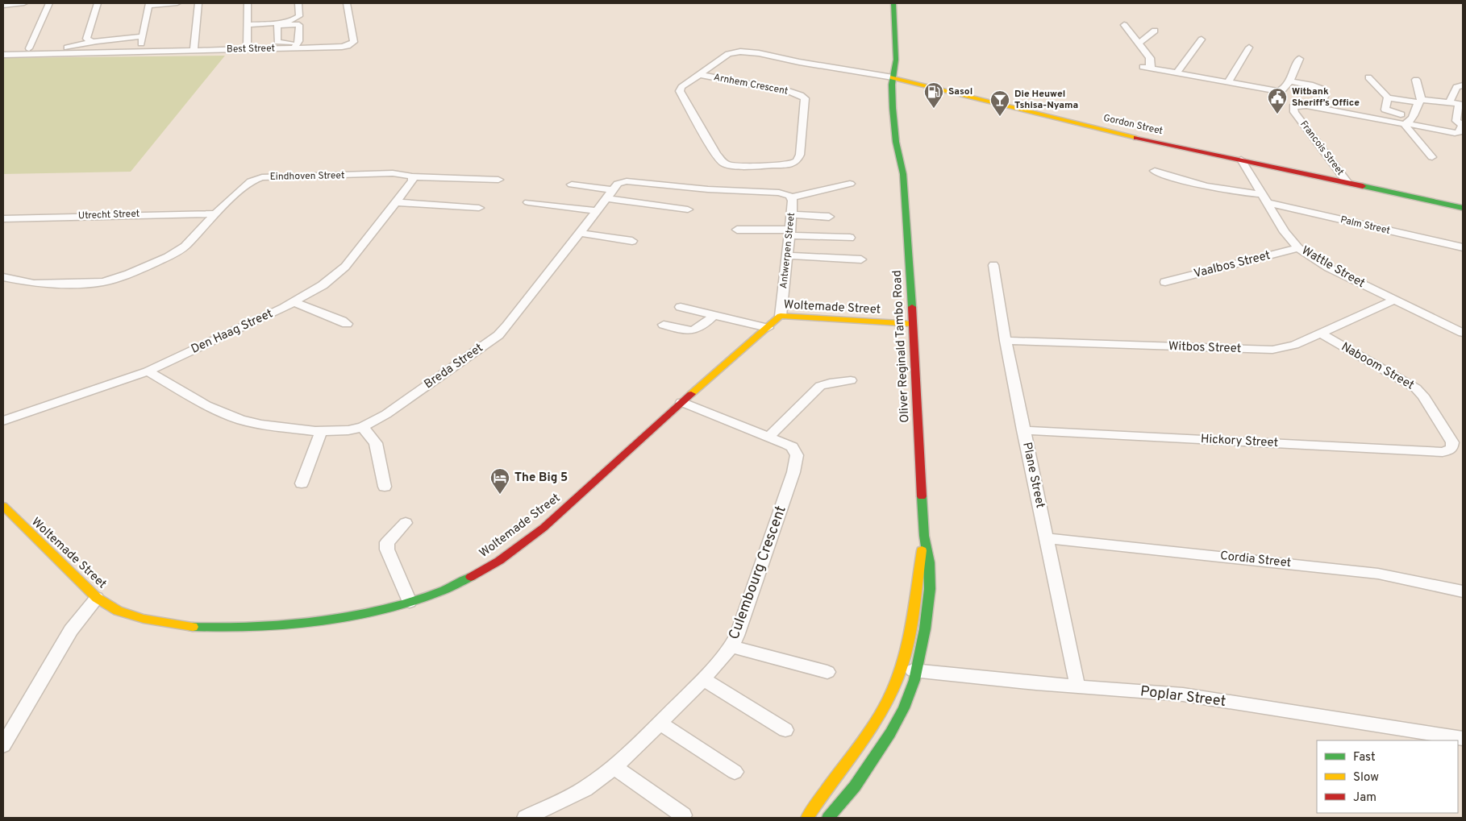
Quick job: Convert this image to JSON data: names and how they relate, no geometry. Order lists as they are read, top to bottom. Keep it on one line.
{"streets":{"main road":["Gordon Street","Woltemade Street","Oliver Reginald Tambo Road"],"street":["Best Street","Arnhem Crescent","Francois Street","Eindhoven Street","Utrecht Street","Palm Street","Antwerpen Street","Vaalbos Street","Wattle Street","Den Haag Street","Witbos Street","Breda Street","Naboom Street","Hickory Street","Plane Street","Cordia Street","Culembourg Crescent","Poplar Street"]},"crossings":[["Arnhem Crescent","Gordon Street"],["Gordon Street","Francois Street"],["Gordon Street","Wattle Street"],["Gordon Street","Oliver Reginald Tambo Road"],["Eindhoven Street","Utrecht Street"],["Eindhoven Street","Den Haag Street"],["Palm Street","Wattle Street"],["Antwerpen Street","Woltemade Street"],["Antwerpen Street","Breda Street"],["Vaalbos Street","Wattle Street"],["Wattle Street","Witbos Street"],["Woltemade Street","Oliver Reginald Tambo Road"],["Woltemade Street","Culembourg Crescent"],["Den Haag Street","Breda Street"],["Oliver Reginald Tambo Road","Poplar Street"],["Witbos Street","Naboom Street"],["Witbos Street","Plane Street"],["Naboom Street","Hickory Street"],["Hickory Street","Plane Street"],["Plane Street","Cordia Street"],["Plane Street","Poplar Street"]],"places":{"fuel station":["Sasol"],"public building":["Witbank Sheriff’s Office"],"bar":["Die Heuwel Tshisa-Nyama"],"hotel":["The Big 5"]},"legend":["Fast","Slow","Jam"]}
